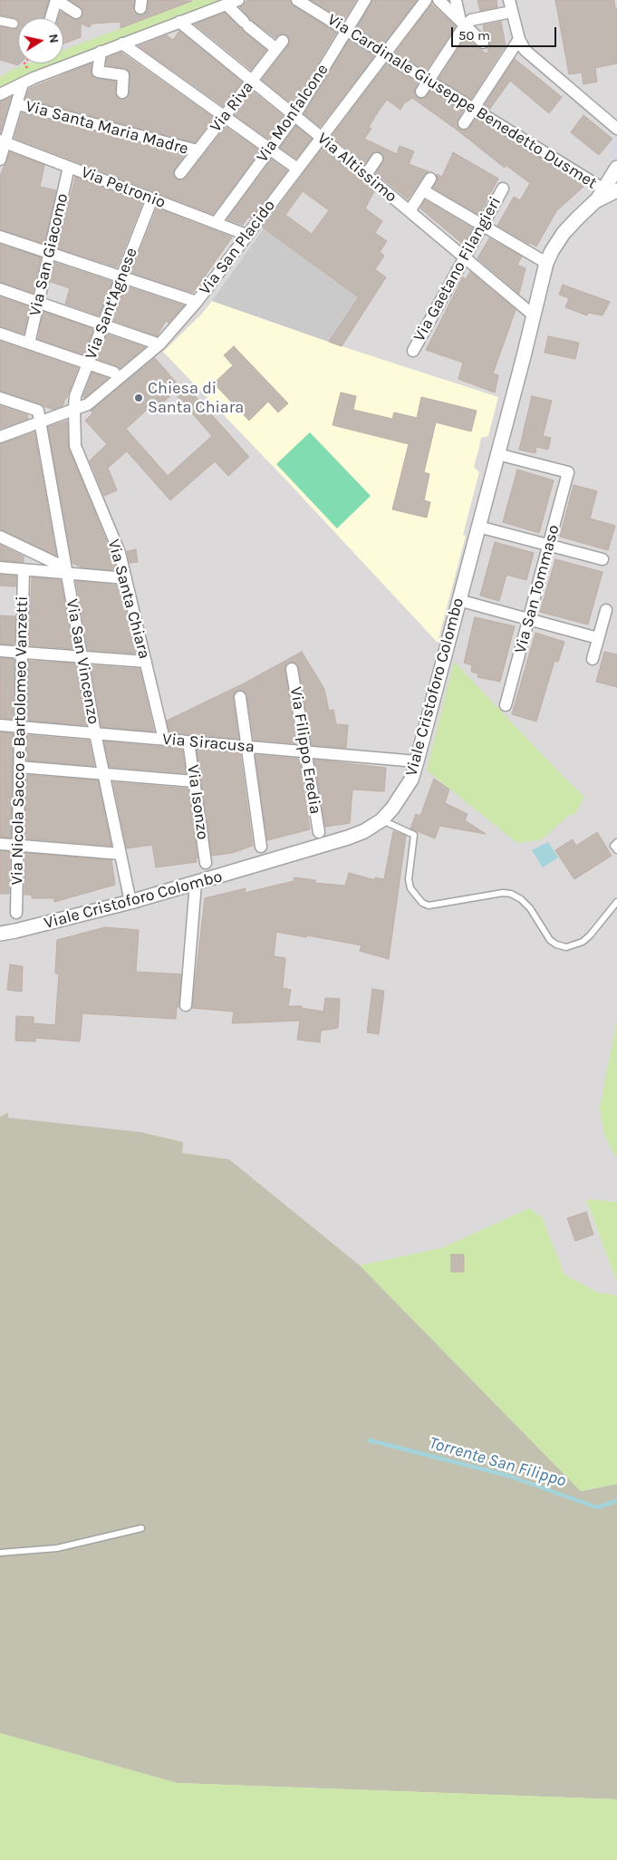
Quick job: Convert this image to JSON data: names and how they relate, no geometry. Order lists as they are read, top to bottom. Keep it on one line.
{"streets":{"street":["Via Cardinale Giuseppe Benedetto Dusmet","Via Riva","Via Monfalcone","Via Santa Maria Madre","Via Altissimo","Via Petronio","Via San Placido","Via San Giacomo","Via Gaetano Filangieri","Via Sant'Agnese","Via San Tommaso","Via Santa Chiara","Via San Vincenzo","Viale Cristoforo Colombo","Via Nicola Sacco e Bartolomeo Vanzetti","Via Siracusa","Via Filippo Eredia","Via Isonzo"]},"crossings":[["Via Cardinale Giuseppe Benedetto Dusmet","Via Monfalcone"],["Via Cardinale Giuseppe Benedetto Dusmet","Via San Placido"],["Via Cardinale Giuseppe Benedetto Dusmet","Viale Cristoforo Colombo"],["Via Riva","Via Santa Maria Madre"],["Via Riva","Via Altissimo"],["Via Monfalcone","Via Altissimo"],["Via Monfalcone","Via Petronio"],["Via Altissimo","Via San Placido"],["Via Altissimo","Via Gaetano Filangieri"],["Via Altissimo","Viale Cristoforo Colombo"],["Via Petronio","Via San Placido"],["Via Petronio","Via San Giacomo"],["Via Petronio","Via Sant'Agnese"],["Via San Placido","Via Sant'Agnese"],["Via San Placido","Via Santa Chiara"],["Via San Placido","Via San Vincenzo"],["Via Sant'Agnese","Via Santa Chiara"],["Via San Tommaso","Viale Cristoforo Colombo"],["Via Santa Chiara","Via Siracusa"],["Via San Vincenzo","Viale Cristoforo Colombo"],["Via San Vincenzo","Via Siracusa"],["Viale Cristoforo Colombo","Via Siracusa"],["Via Nicola Sacco e Bartolomeo Vanzetti","Via Siracusa"],["Via Siracusa","Via Filippo Eredia"],["Via Siracusa","Via Isonzo"]],"water":["Torrente San Filippo"],"places":["Chiesa di Santa Chiara"],"scale_bar":"50 m","north":"right"}
